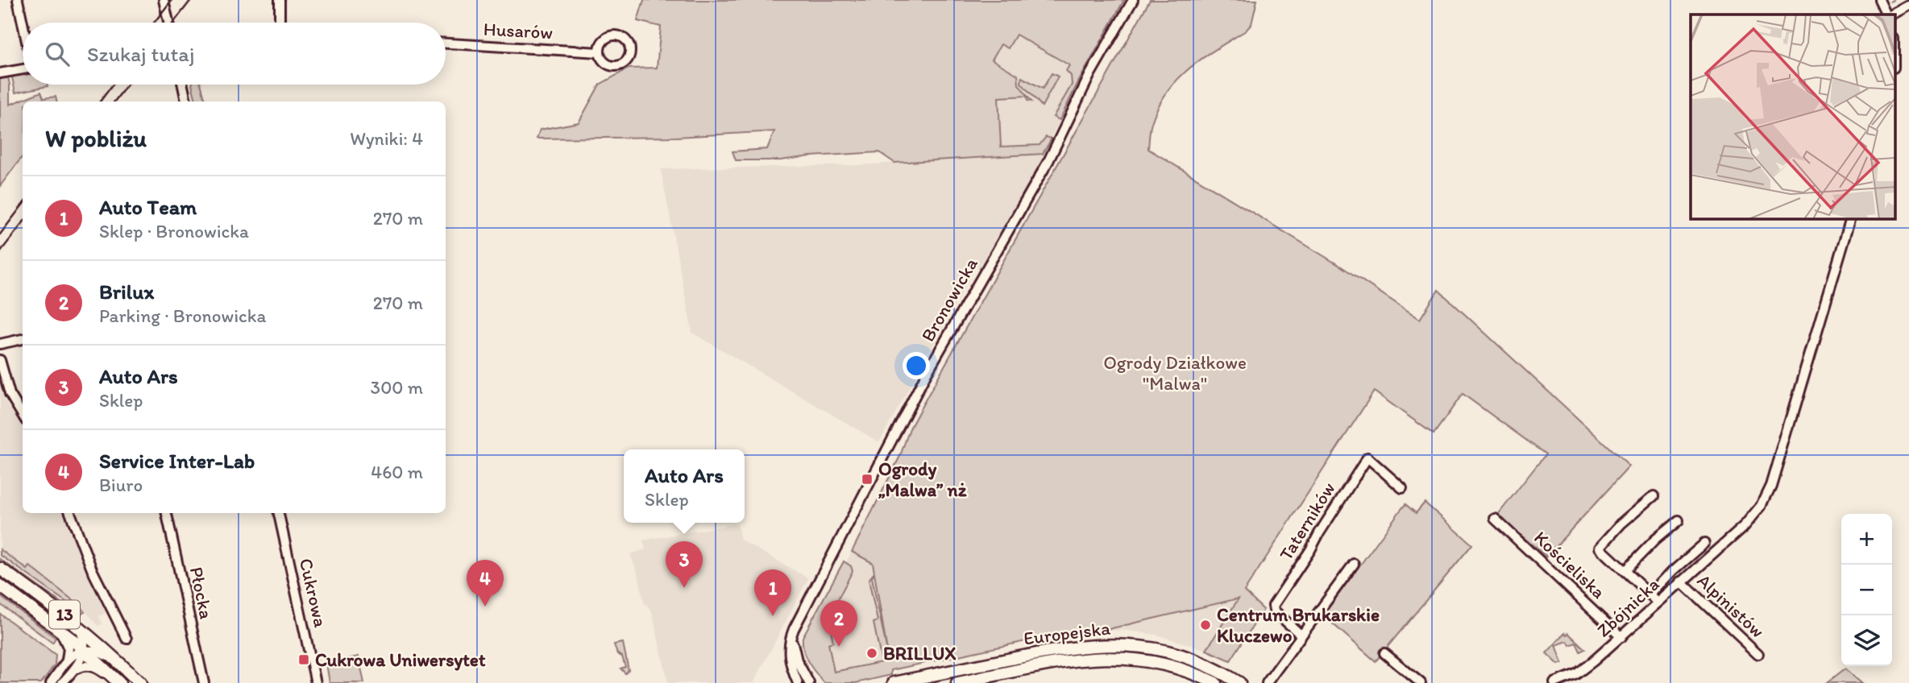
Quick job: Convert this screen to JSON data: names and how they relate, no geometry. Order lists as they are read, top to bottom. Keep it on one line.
{"streets":{"main road":["13","Europejska"],"street":["Husarów","Bronowicka","Taterników","Kościeliska","Płocka","Cukrowa","Alpinistów","Zbójnicka"]},"crossings":[["Kościeliska","Zbójnicka"],["Alpinistów","Zbójnicka"]],"parks":["Ogrody Działkowe \"Malwa\""],"places":{"transit":["Ogrody „Malwa” nż","Cukrowa Uniwersytet"],"other":["Centrum Brukarskie Kluczewo","BRILLUX"]},"page":{"search":"Szukaj tutaj","heading":["W pobliżu","Wyniki: 4"],"list":[{"mark":"1","name":"Auto Team","note":"Sklep · Bronowicka","value":"270 m"},{"mark":"2","name":"Brilux","note":"Parking · Bronowicka","value":"270 m"},{"mark":"3","name":"Auto Ars","note":"Sklep","value":"300 m"},{"mark":"4","name":"Service Inter-Lab","note":"Biuro","value":"460 m"}],"popup":["Auto Ars","Sklep"],"map_buttons":["+","−"],"pins":["3","4","1","2"]}}
